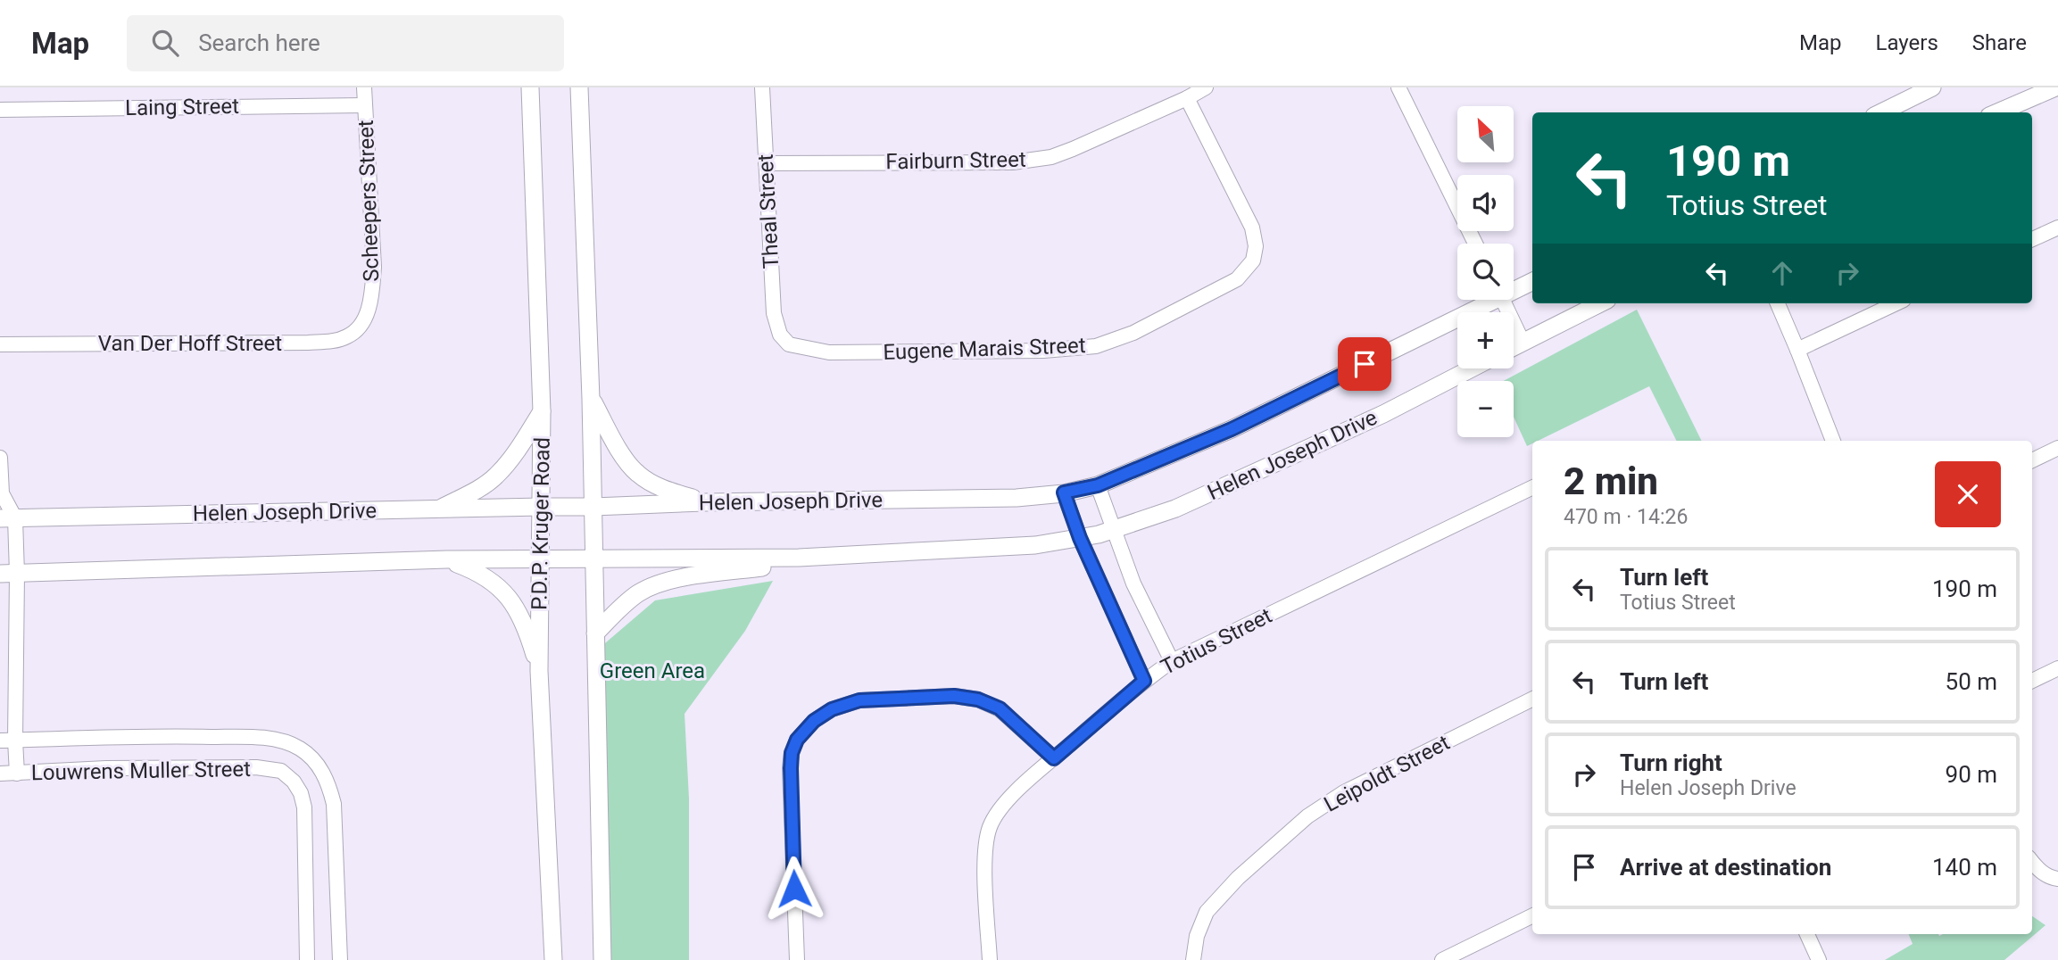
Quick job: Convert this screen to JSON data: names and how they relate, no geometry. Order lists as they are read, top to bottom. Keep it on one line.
{"streets":{"street":["Laing Street","Fairburn Street","Scheepers Street","Theal Street","Van Der Hoff Street","Eugene Marais Street","Helen Joseph Drive","P.D.P. Kruger Road","Totius Street","Louwrens Muller Street","Leipoldt Street"]},"crossings":[["Laing Street","Scheepers Street"],["Fairburn Street","Theal Street"],["Fairburn Street","Eugene Marais Street"],["Scheepers Street","Van Der Hoff Street"],["Theal Street","Eugene Marais Street"],["Helen Joseph Drive","P.D.P. Kruger Road"]],"parks":["Green Area"],"north":"top left","page":{"header":"Map","search":"Search here","nav":["Map","Layers","Share"],"map_buttons":["+","−"],"turn":["190 m","Totius Street"],"heading":["2 min","470 m · 14:26"],"list":[{"name":"Turn left","note":"Totius Street","value":"190 m"},{"name":"Turn left","value":"50 m"},{"name":"Turn right","note":"Helen Joseph Drive","value":"90 m"},{"name":"Arrive at destination","value":"140 m"}]}}
